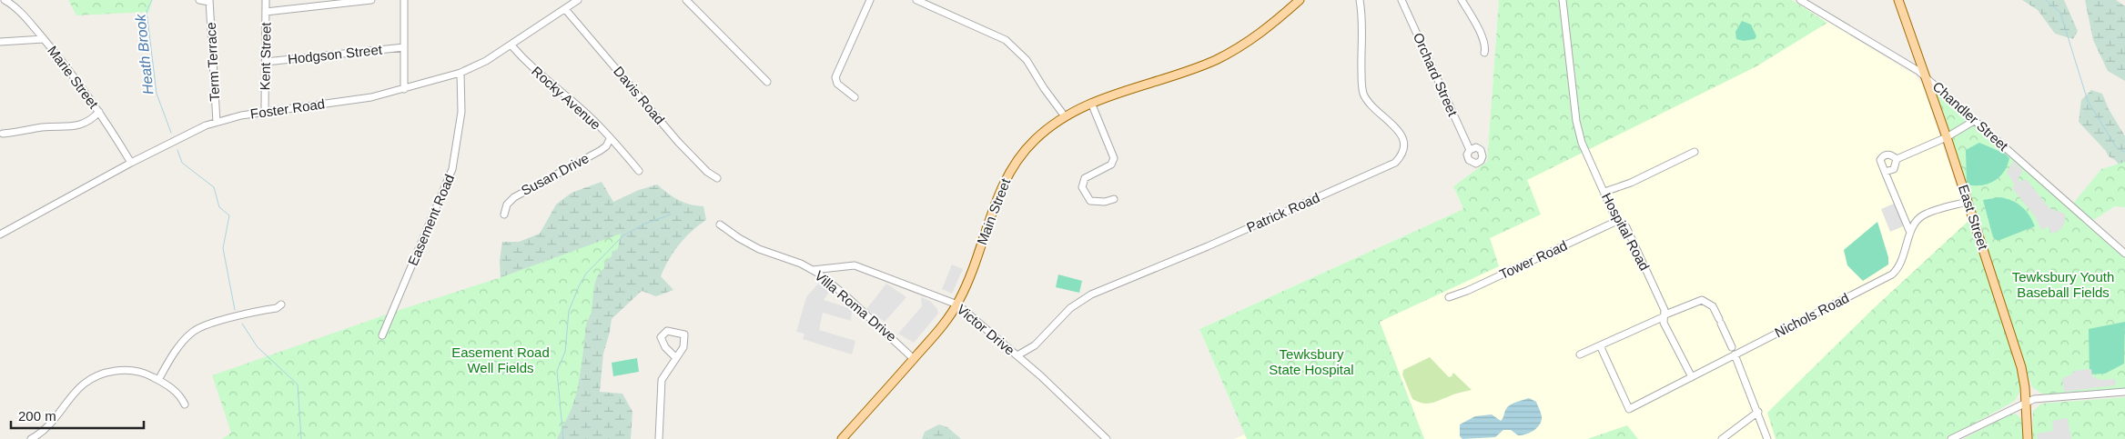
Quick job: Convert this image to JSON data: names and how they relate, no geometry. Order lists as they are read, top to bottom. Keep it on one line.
{"streets":{"main road":["Main Street","East Street"],"street":["Hodgson Street","Kent Street","Term Terrace","Orchard Street","Marie Street","Davis Road","Rocky Avenue","Foster Road","Chandler Street","Susan Drive","Patrick Road","Easement Road","Hospital Road","Tower Road","Villa Roma Drive","Nichols Road","Victor Drive"]},"crossings":[["Hodgson Street","Kent Street"],["Kent Street","Foster Road"],["Term Terrace","Foster Road"],["Marie Street","Foster Road"],["Davis Road","Foster Road"],["Rocky Avenue","Foster Road"],["Rocky Avenue","Susan Drive"],["Foster Road","Easement Road"],["Chandler Street","East Street"],["Main Street","Villa Roma Drive"],["Main Street","Victor Drive"],["Patrick Road","Victor Drive"],["East Street","Nichols Road"],["Hospital Road","Tower Road"],["Hospital Road","Nichols Road"],["Villa Roma Drive","Victor Drive"]],"water":["Heath Brook"],"parks":["Tewksbury Youth Baseball Fields","Easement Road Well Fields","Tewksbury State Hospital"],"scale_bar":"200 m"}
